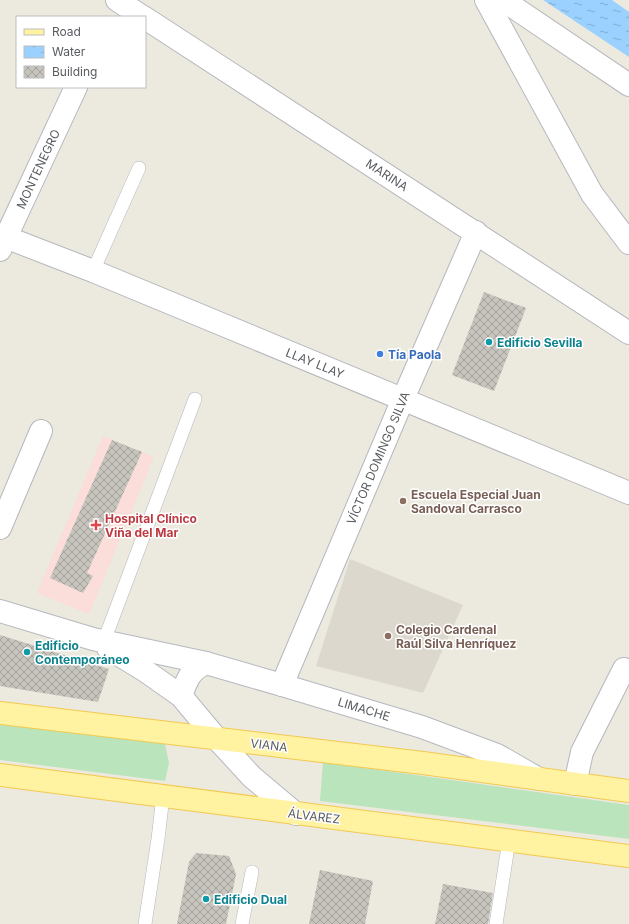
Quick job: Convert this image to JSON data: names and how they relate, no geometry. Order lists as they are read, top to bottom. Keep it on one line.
{"streets":{"main road":["LIMACHE","VIANA","ÁLVAREZ"],"street":["MONTENEGRO","MARINA","LLAY LLAY","VÍCTOR DOMINGO SILVA"]},"crossings":[["MONTENEGRO","LLAY LLAY"],["MARINA","VÍCTOR DOMINGO SILVA"],["LLAY LLAY","VÍCTOR DOMINGO SILVA"],["VÍCTOR DOMINGO SILVA","LIMACHE"],["LIMACHE","VIANA"],["LIMACHE","ÁLVAREZ"]],"places":{"other":["Edificio Sevilla","Tía Paola","Escuela Especial Juan Sandoval Carrasco","Colegio Cardenal Raúl Silva Henríquez","Edificio Contemporáneo","Edificio Dual"],"health":["Hospital Clínico Viña del Mar"]},"legend":["Road","Water","Building"]}
